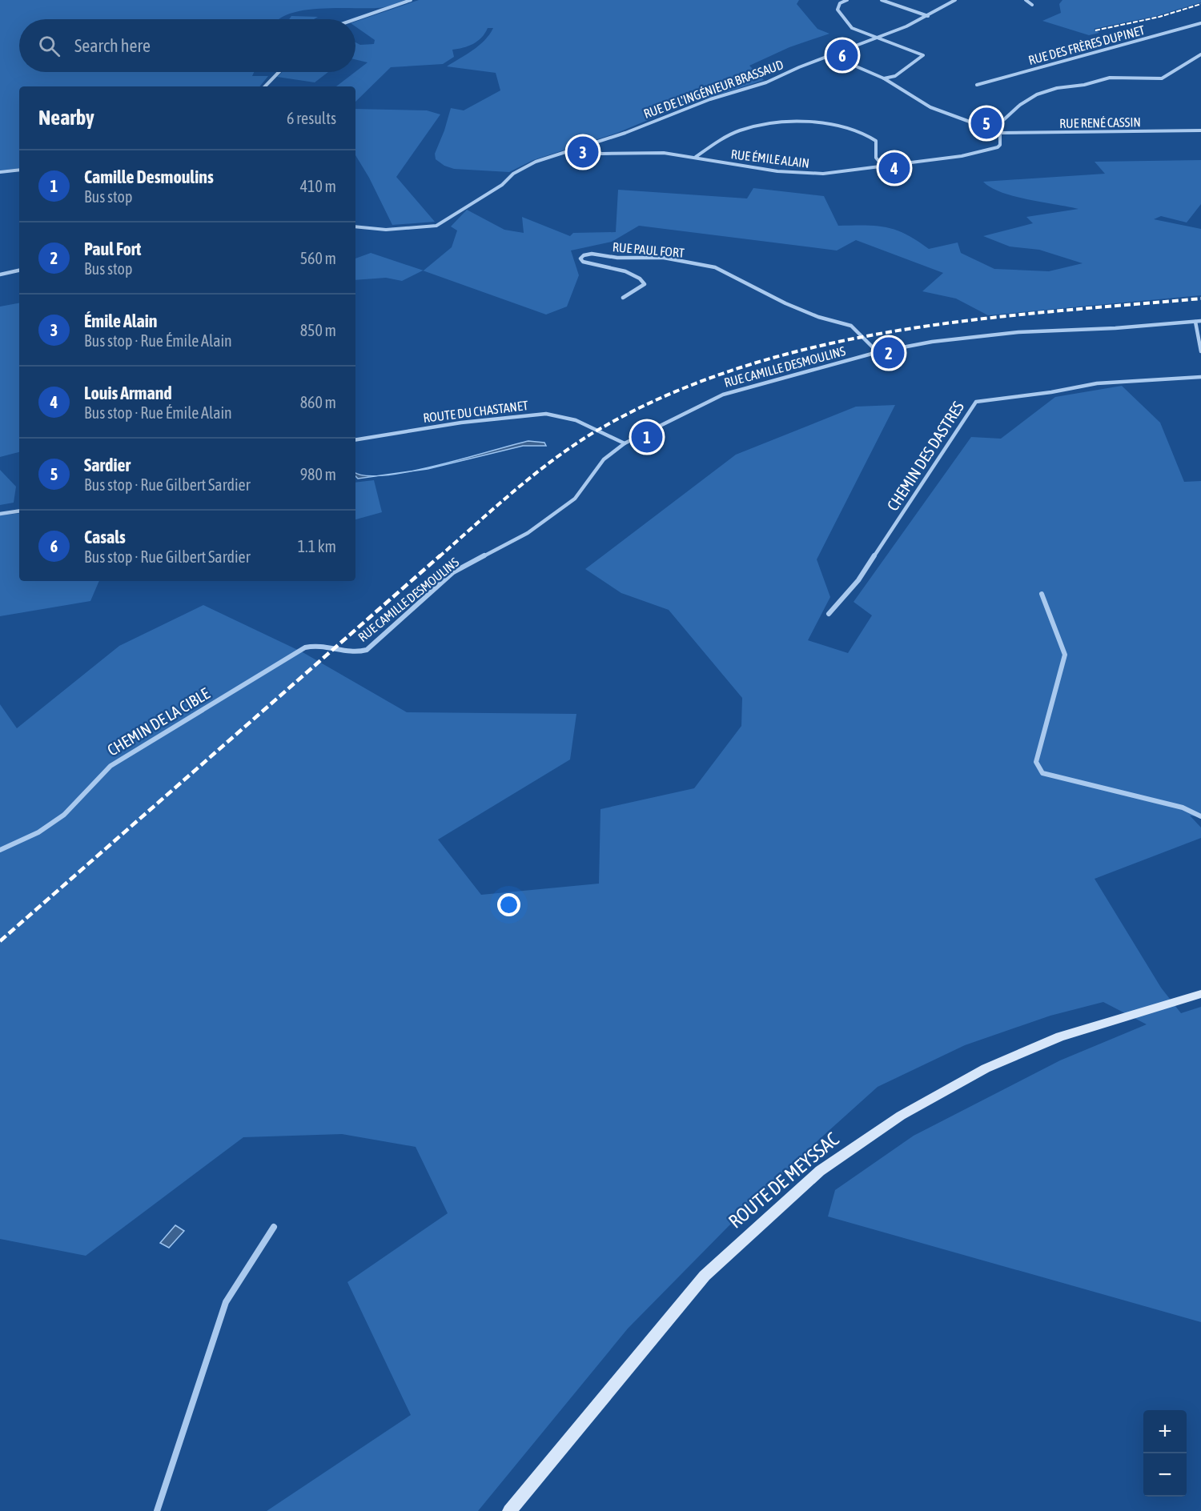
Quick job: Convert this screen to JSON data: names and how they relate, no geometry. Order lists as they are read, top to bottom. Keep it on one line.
{"streets":{"main road":["ROUTE DE MEYSSAC"],"street":["RUE DES FRÈRES DUPINET","RUE DE L'INGÉNIEUR BRASSAUD","RUE RENÉ CASSIN","RUE ÉMILE ALAIN","RUE PAUL FORT","RUE CAMILLE DESMOULINS","ROUTE DU CHASTANET","CHEMIN DES DASTRES","CHEMIN DE LA CIBLE"]},"crossings":[["RUE DE L'INGÉNIEUR BRASSAUD","RUE RENÉ CASSIN"],["RUE DE L'INGÉNIEUR BRASSAUD","RUE ÉMILE ALAIN"],["RUE RENÉ CASSIN","RUE ÉMILE ALAIN"],["RUE PAUL FORT","RUE CAMILLE DESMOULINS"],["RUE CAMILLE DESMOULINS","ROUTE DU CHASTANET"],["RUE CAMILLE DESMOULINS","CHEMIN DE LA CIBLE"]],"page":{"search":"Search here","pins":["6","5","3","4","2","1"],"heading":["Nearby","6 results"],"list":[{"mark":"1","name":"Camille Desmoulins","note":"Bus stop","value":"410 m"},{"mark":"2","name":"Paul Fort","note":"Bus stop","value":"560 m"},{"mark":"3","name":"Émile Alain","note":"Bus stop · Rue Émile Alain","value":"850 m"},{"mark":"4","name":"Louis Armand","note":"Bus stop · Rue Émile Alain","value":"860 m"},{"mark":"5","name":"Sardier","note":"Bus stop · Rue Gilbert Sardier","value":"980 m"},{"mark":"6","name":"Casals","note":"Bus stop · Rue Gilbert Sardier","value":"1.1 km"}],"map_buttons":["+","−"]}}
